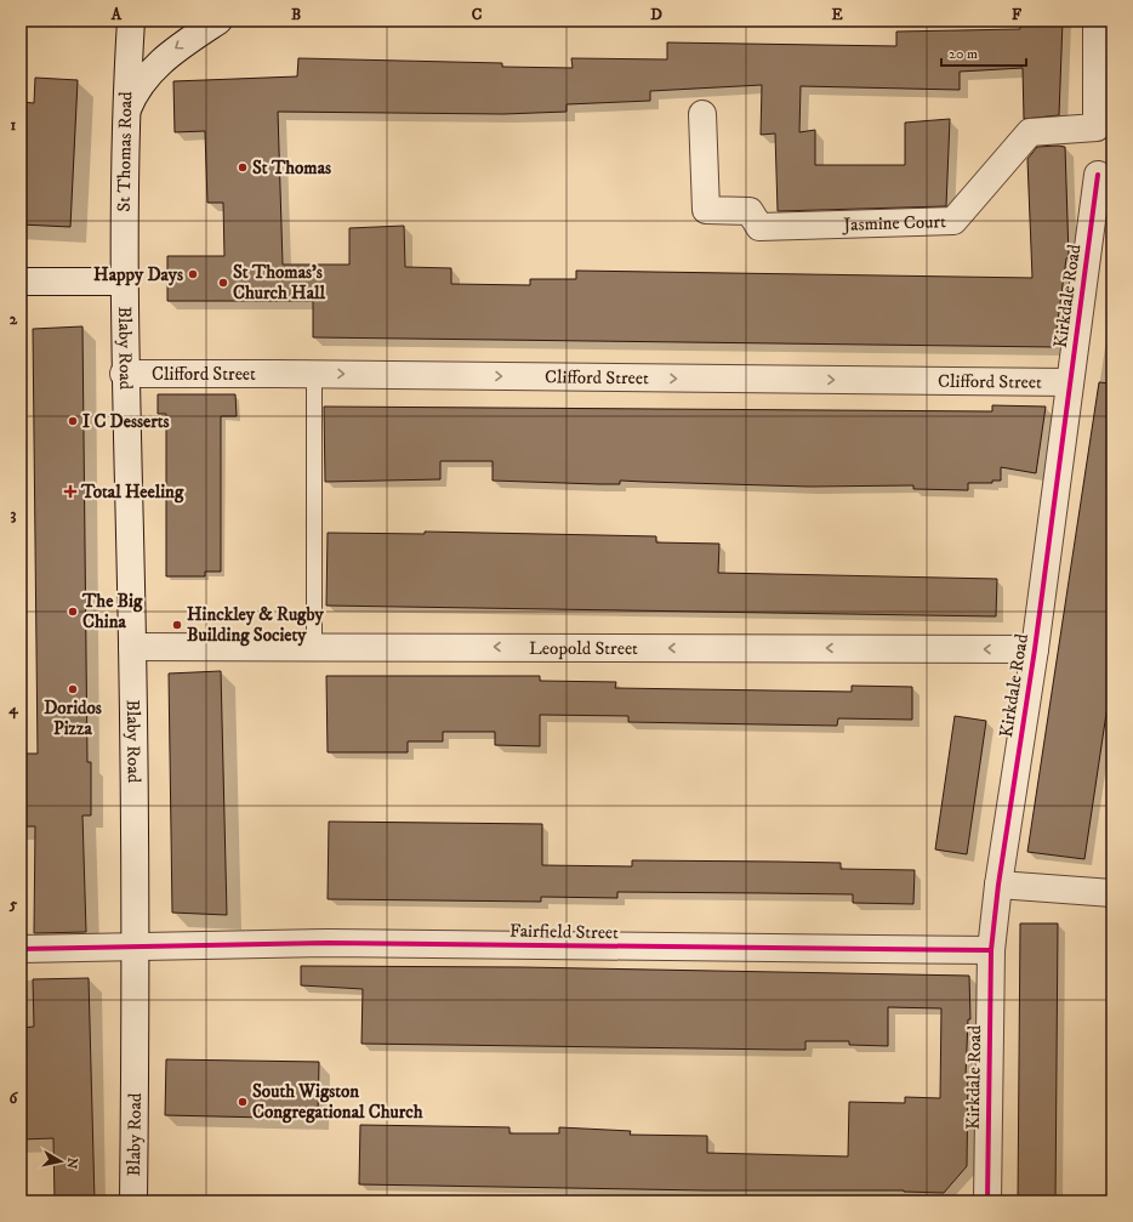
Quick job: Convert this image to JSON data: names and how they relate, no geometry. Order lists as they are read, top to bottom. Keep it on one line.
{"streets":{"street":["St Thomas Road","Jasmine Court","Kirkdale Road","Blaby Road","Clifford Street","Leopold Street","Fairfield Street"]},"crossings":[["St Thomas Road","Blaby Road"],["Kirkdale Road","Clifford Street"],["Kirkdale Road","Leopold Street"],["Kirkdale Road","Fairfield Street"],["Blaby Road","Clifford Street"],["Blaby Road","Leopold Street"],["Blaby Road","Fairfield Street"]],"one_way":["Clifford Street","Leopold Street"],"places":{"other":["St Thomas","Happy Days","St Thomas's Church Hall","I C Desserts","The Big China","Hinckley & Rugby Building Society","Doridos Pizza","South Wigston Congregational Church"],"health":["Total Heeling"]},"scale_bar":"20 m","north":"right","grid":{"columns":["A","B","C","D","E","F"],"rows":["1","2","3","4","5","6"]}}
